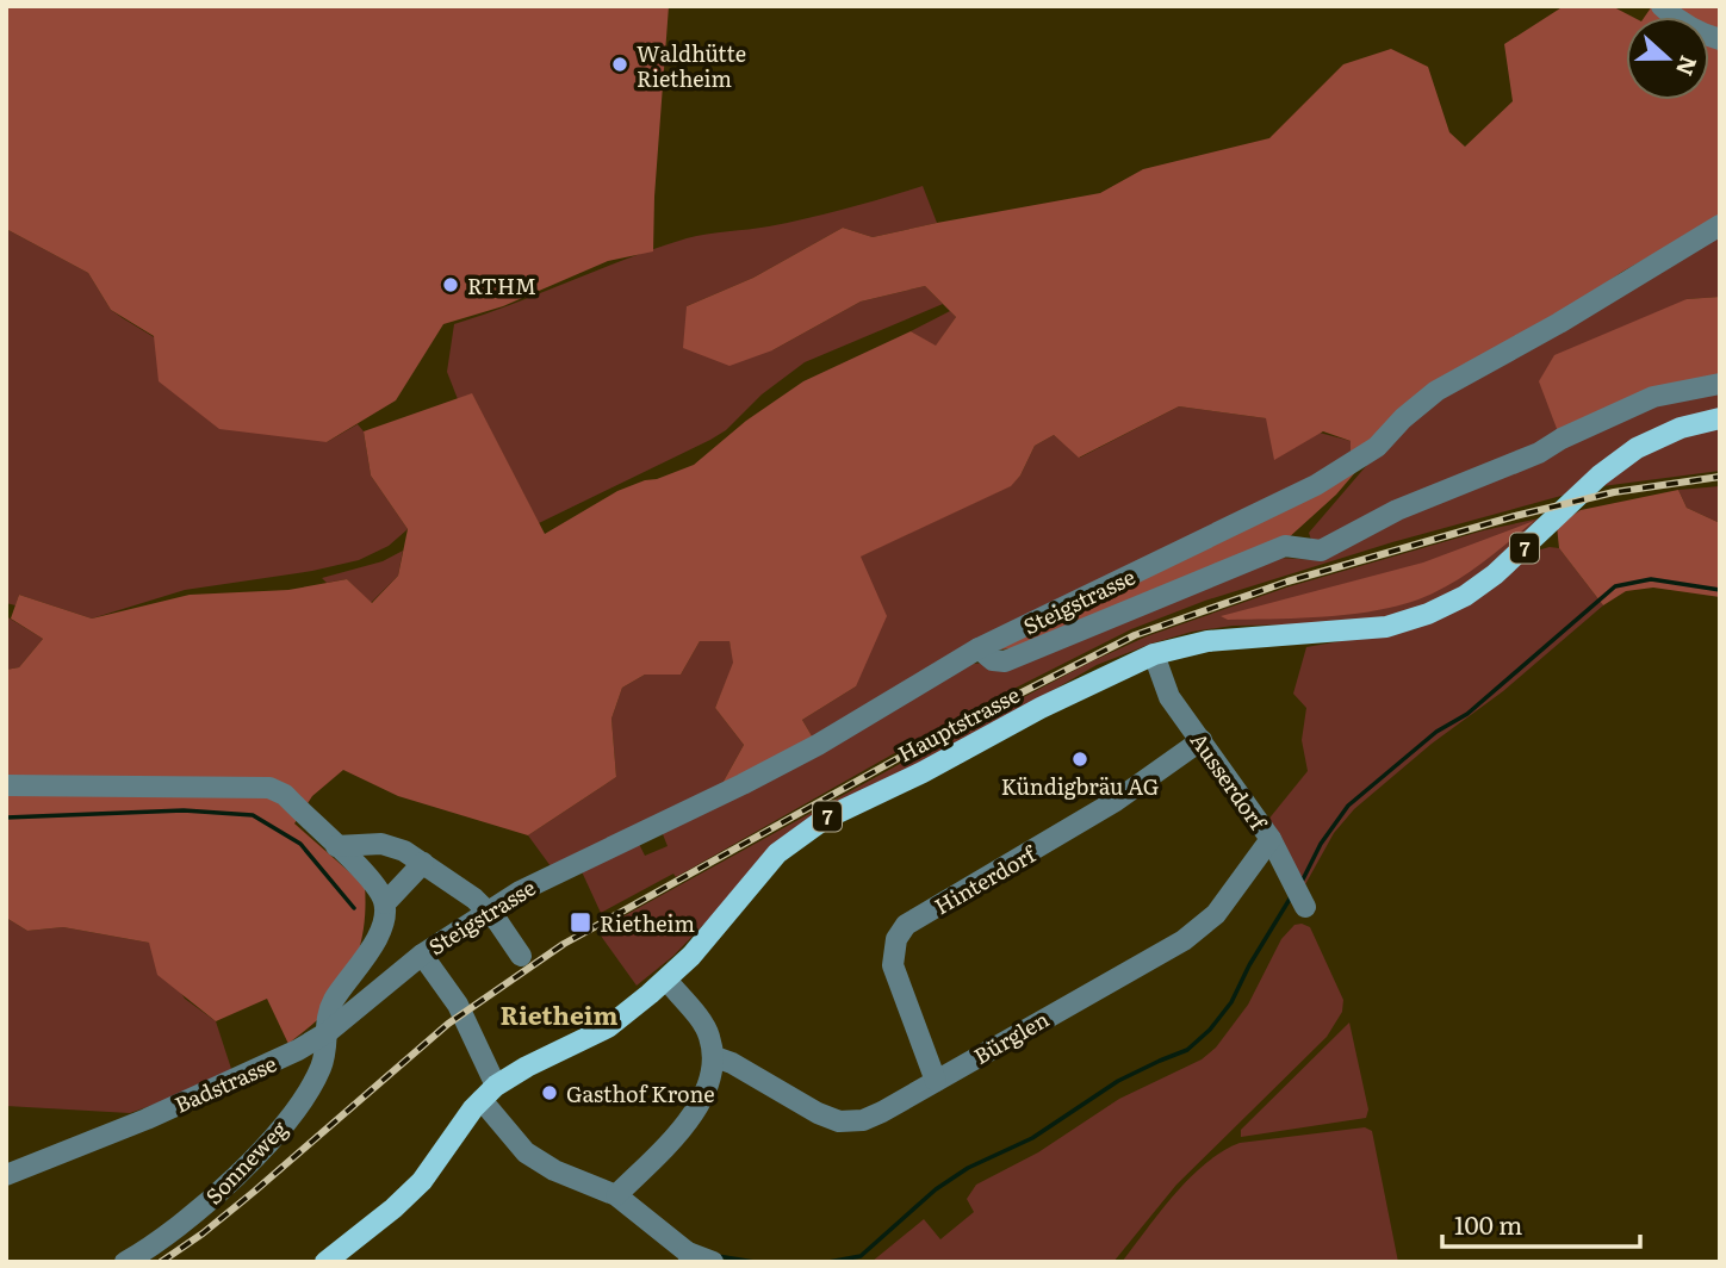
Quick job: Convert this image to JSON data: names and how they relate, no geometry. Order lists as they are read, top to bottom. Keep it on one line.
{"streets":{"main road":["7","Hauptstrasse"],"street":["Steigstrasse","Ausserdorf","Hinterdorf","Bürglen","Badstrasse","Sonneweg"]},"crossings":[["Steigstrasse","Badstrasse"],["Hauptstrasse","Ausserdorf"],["Ausserdorf","Hinterdorf"],["Ausserdorf","Bürglen"],["Hinterdorf","Bürglen"],["Badstrasse","Sonneweg"]],"districts":["Rietheim"],"places":{"other":["Waldhütte Rietheim","RTHM","Kündigbräu AG","Gasthof Krone"],"transit":["Rietheim"]},"scale_bar":"100 m","north":"right"}
